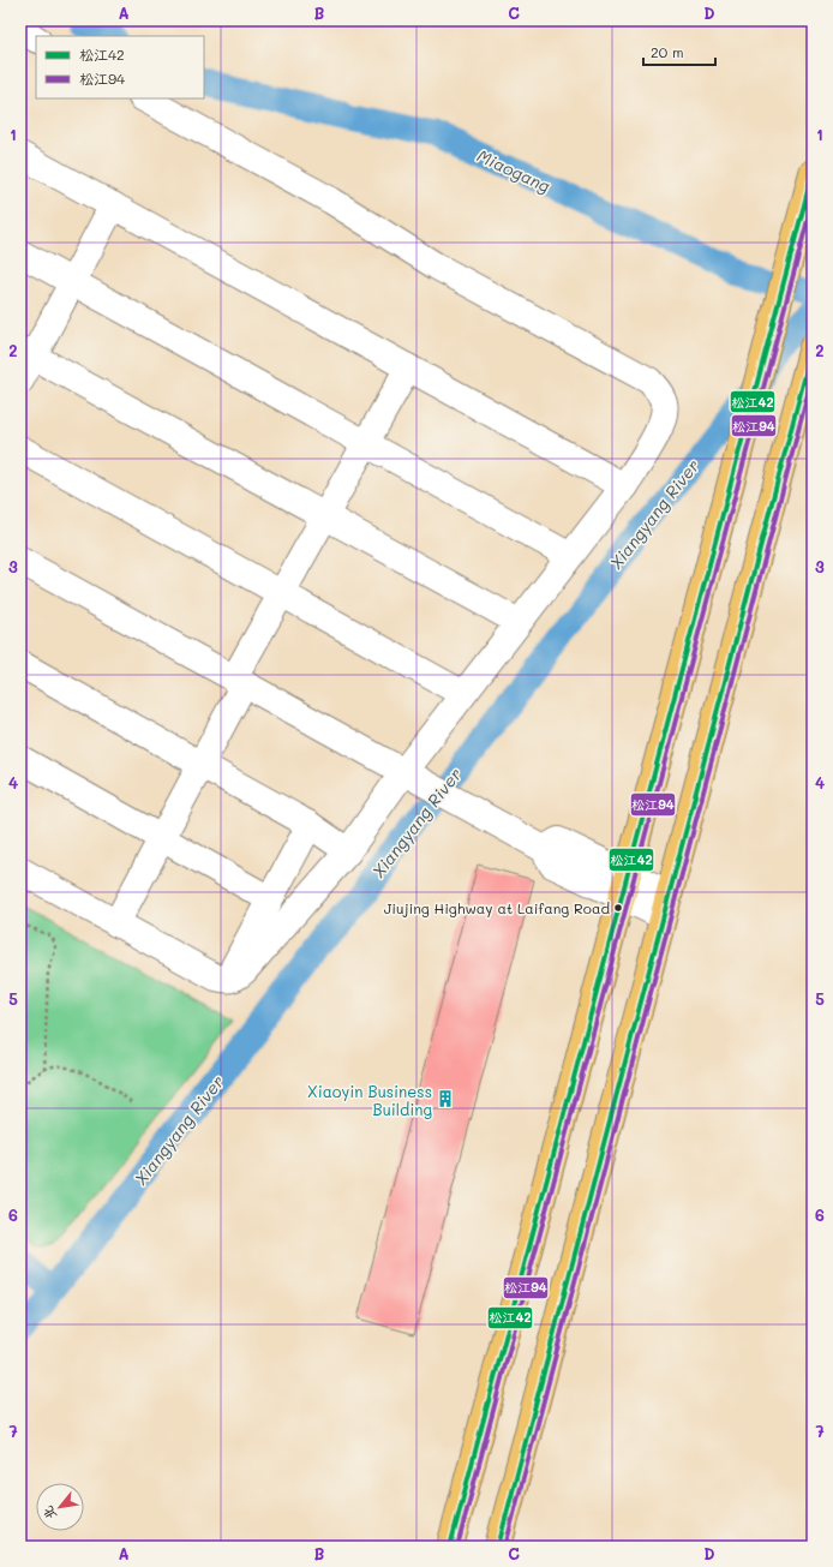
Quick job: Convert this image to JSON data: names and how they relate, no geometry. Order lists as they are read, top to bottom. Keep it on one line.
{"water":["Miaogang","Xiangyang River"],"places":{"other":["Jiujing Highway at Laifang Road"],"building":["Xiaoyin Business Building"]},"lines":["transit line 松江42","transit line 松江94"],"legend":["松江42","松江94"],"scale_bar":"20 m","north":"bottom left","grid":{"columns":["A","B","C","D"],"rows":["1","2","3","4","5","6","7"]}}
